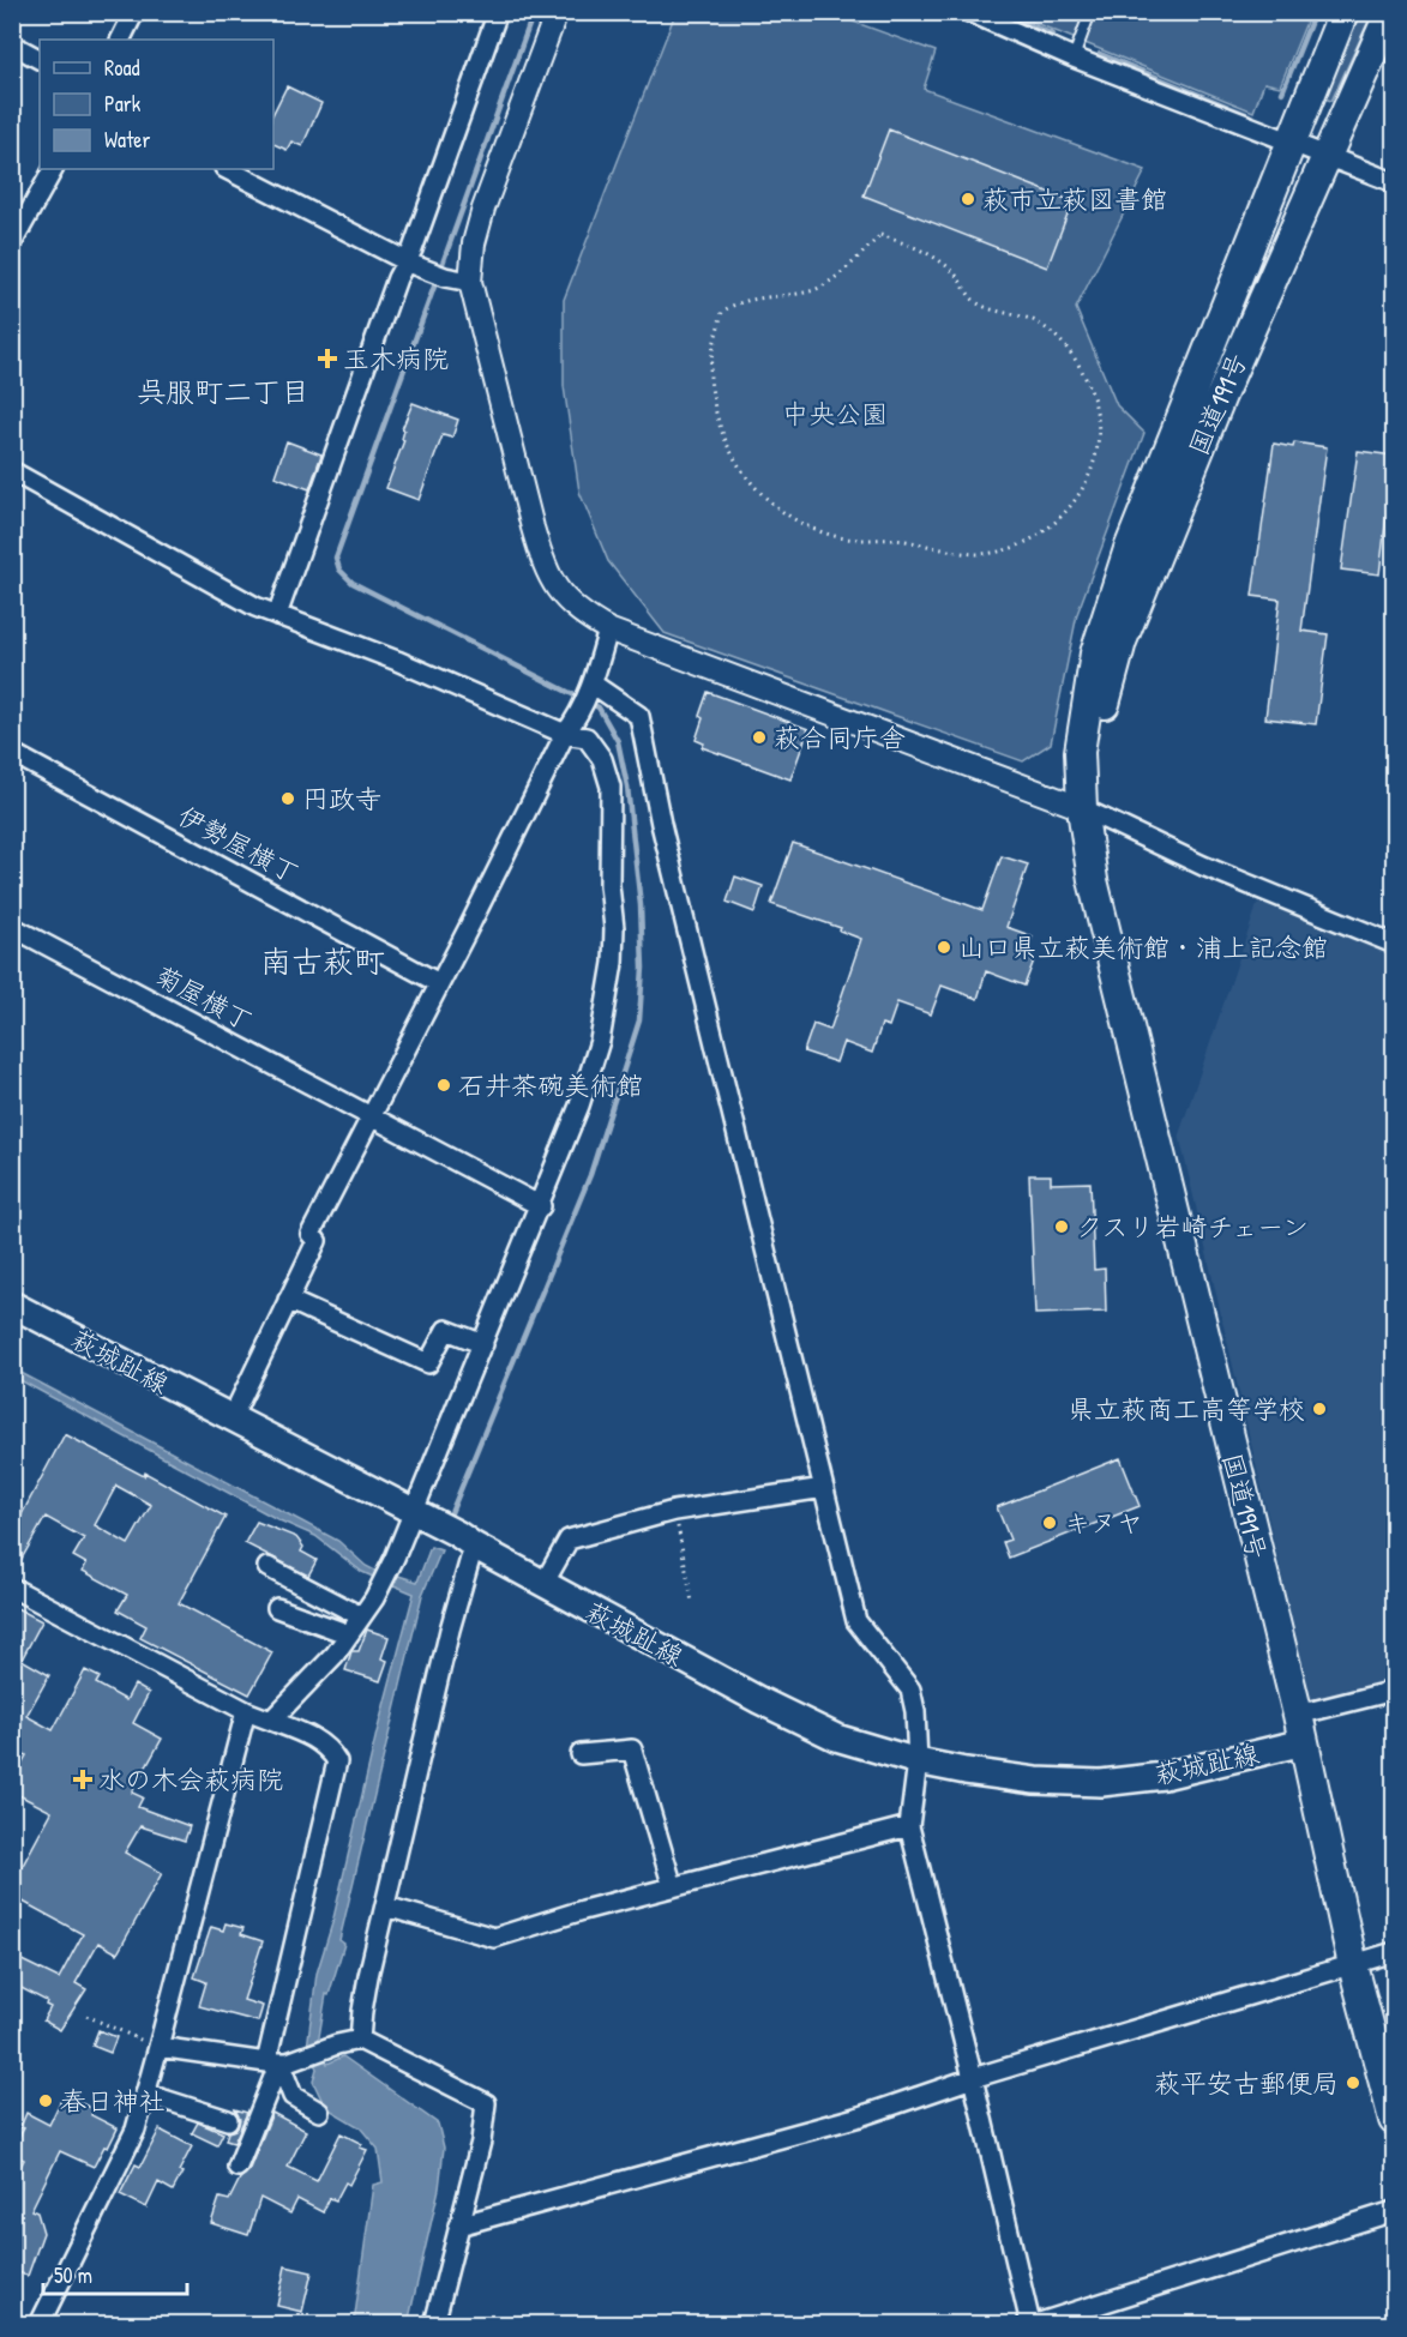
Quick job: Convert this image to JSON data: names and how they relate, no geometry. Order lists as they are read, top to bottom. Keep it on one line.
{"streets":{"highway":["国道191号"],"main road":["萩城趾線"],"street":["伊勢屋横丁","菊屋横丁"]},"crossings":[["国道191号","萩城趾線"]],"districts":["呉服町二丁目","南古萩町"],"parks":["中央公園"],"places":{"other":["萩市立萩図書館","萩合同庁舎","円政寺","山口県立萩美術館・浦上記念館","石井茶碗美術館","クスリ岩崎チェーン","県立萩商工高等学校","キヌヤ","萩平安古郵便局","春日神社"],"health":["玉木病院","水の木会萩病院"]},"legend":["Road","Park","Water"],"scale_bar":"50 m"}
